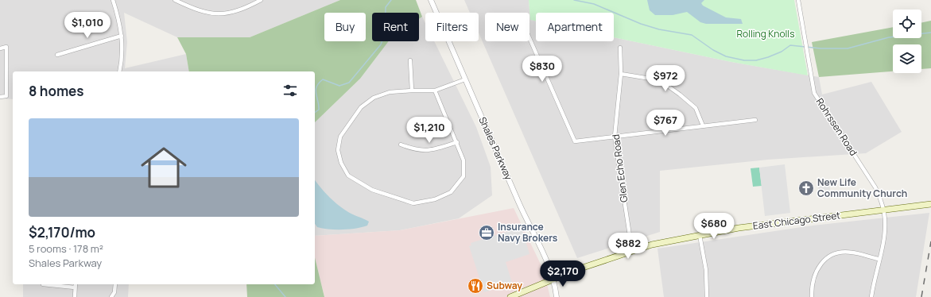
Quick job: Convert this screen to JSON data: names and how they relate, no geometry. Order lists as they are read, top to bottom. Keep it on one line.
{"streets":{"main road":["East Chicago Street"],"street":["Rohrssen Road","Shales Parkway","Glen Echo Road"]},"crossings":[["Rohrssen Road","East Chicago Street"],["Shales Parkway","East Chicago Street"],["Glen Echo Road","East Chicago Street"]],"parks":["Rolling Knolls"],"places":{"church":["New Life Community Church"],"office":["Insurance Navy Brokers"],"restaurant":["Subway"]},"page":{"price":["$1,010","$830","$972","$767","$1,210","$680","$882","$2,170"],"chip":["Buy","Rent","Filters","New","Apartment"],"heading":"8 homes","list":[{"name":"$2,170/mo","note":"5 rooms · 178 m² · Shales Parkway"}]}}
